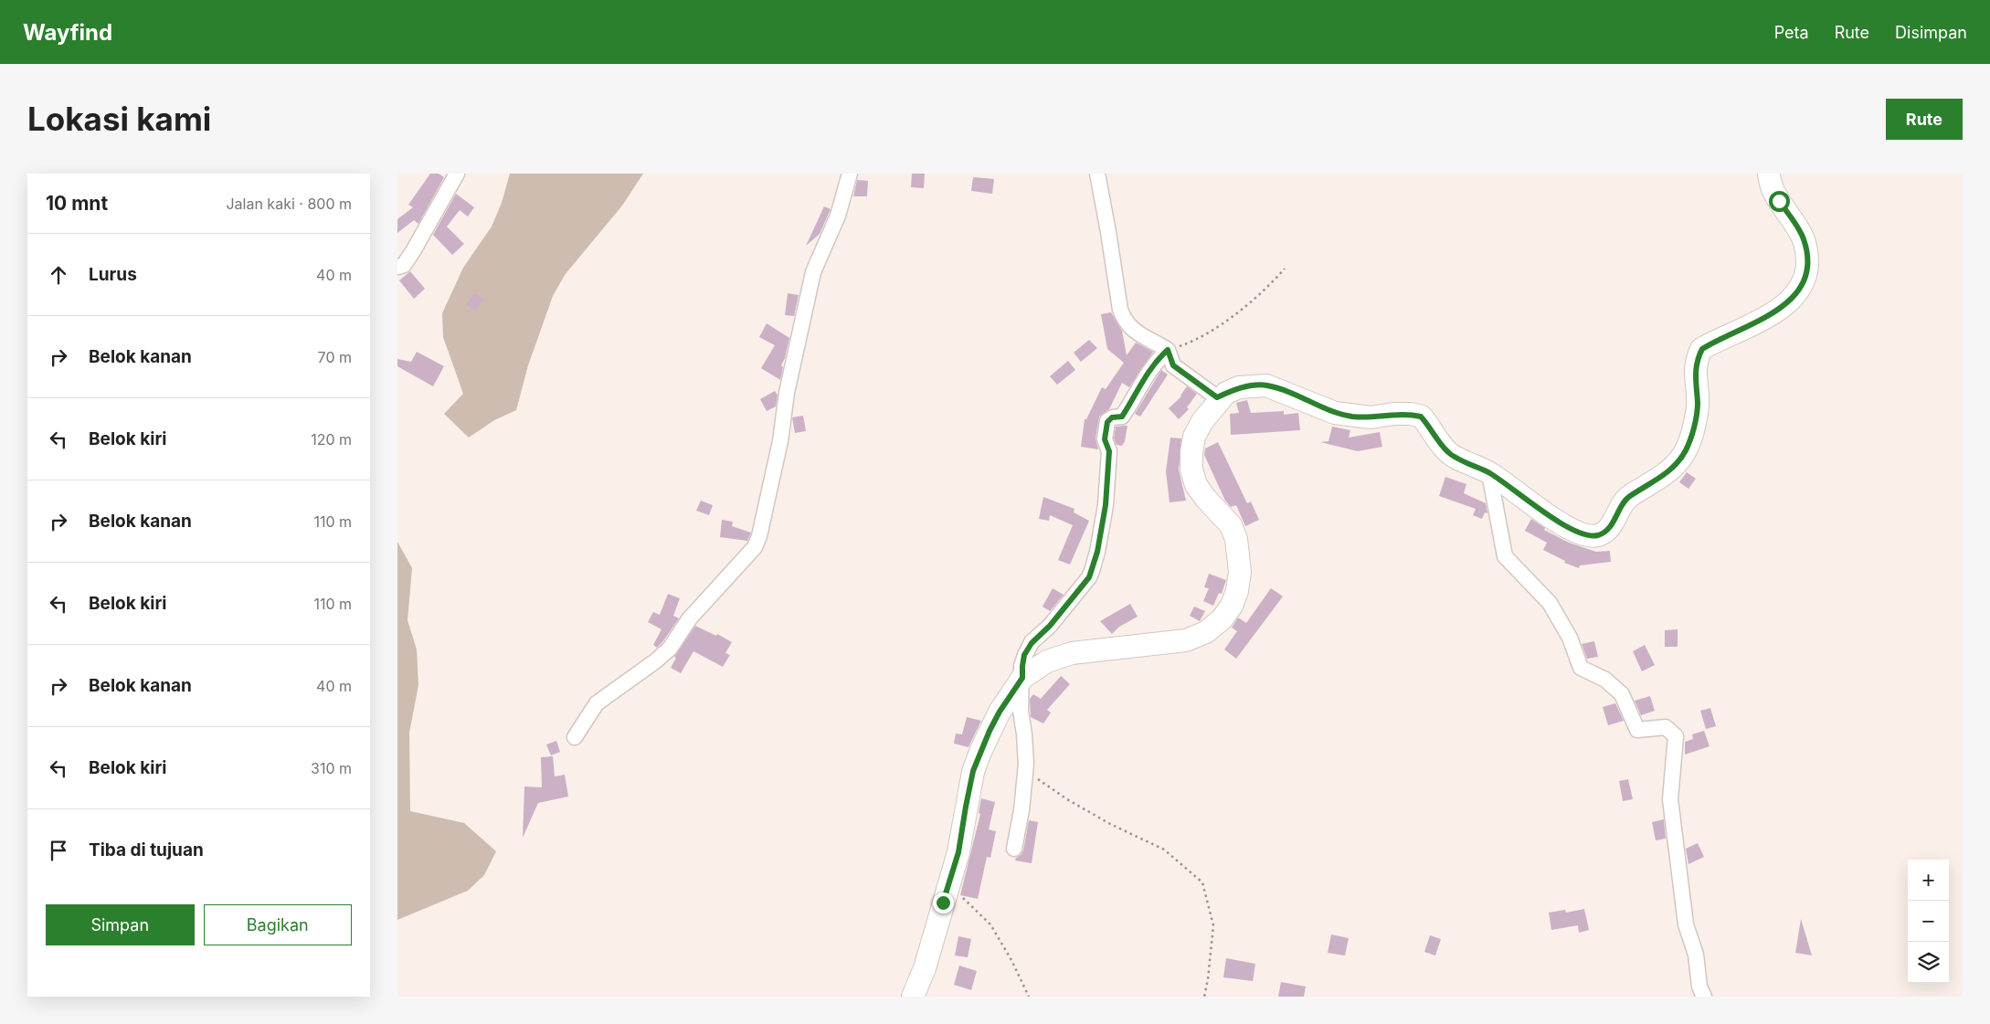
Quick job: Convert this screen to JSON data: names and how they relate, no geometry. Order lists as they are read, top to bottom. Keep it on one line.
{"page":{"header":"Wayfind","nav":["Peta","Rute","Disimpan"],"buttons":["Rute",["Simpan","Bagikan"]],"title":"Lokasi kami","heading":["10 mnt","Jalan kaki · 800 m"],"list":[["Lurus","40 m"],["Belok kanan","70 m"],["Belok kiri","120 m"],["Belok kanan","110 m"],["Belok kiri","110 m"],["Belok kanan","40 m"],["Belok kiri","310 m"],"Tiba di tujuan"],"map_buttons":["+","−"]}}
